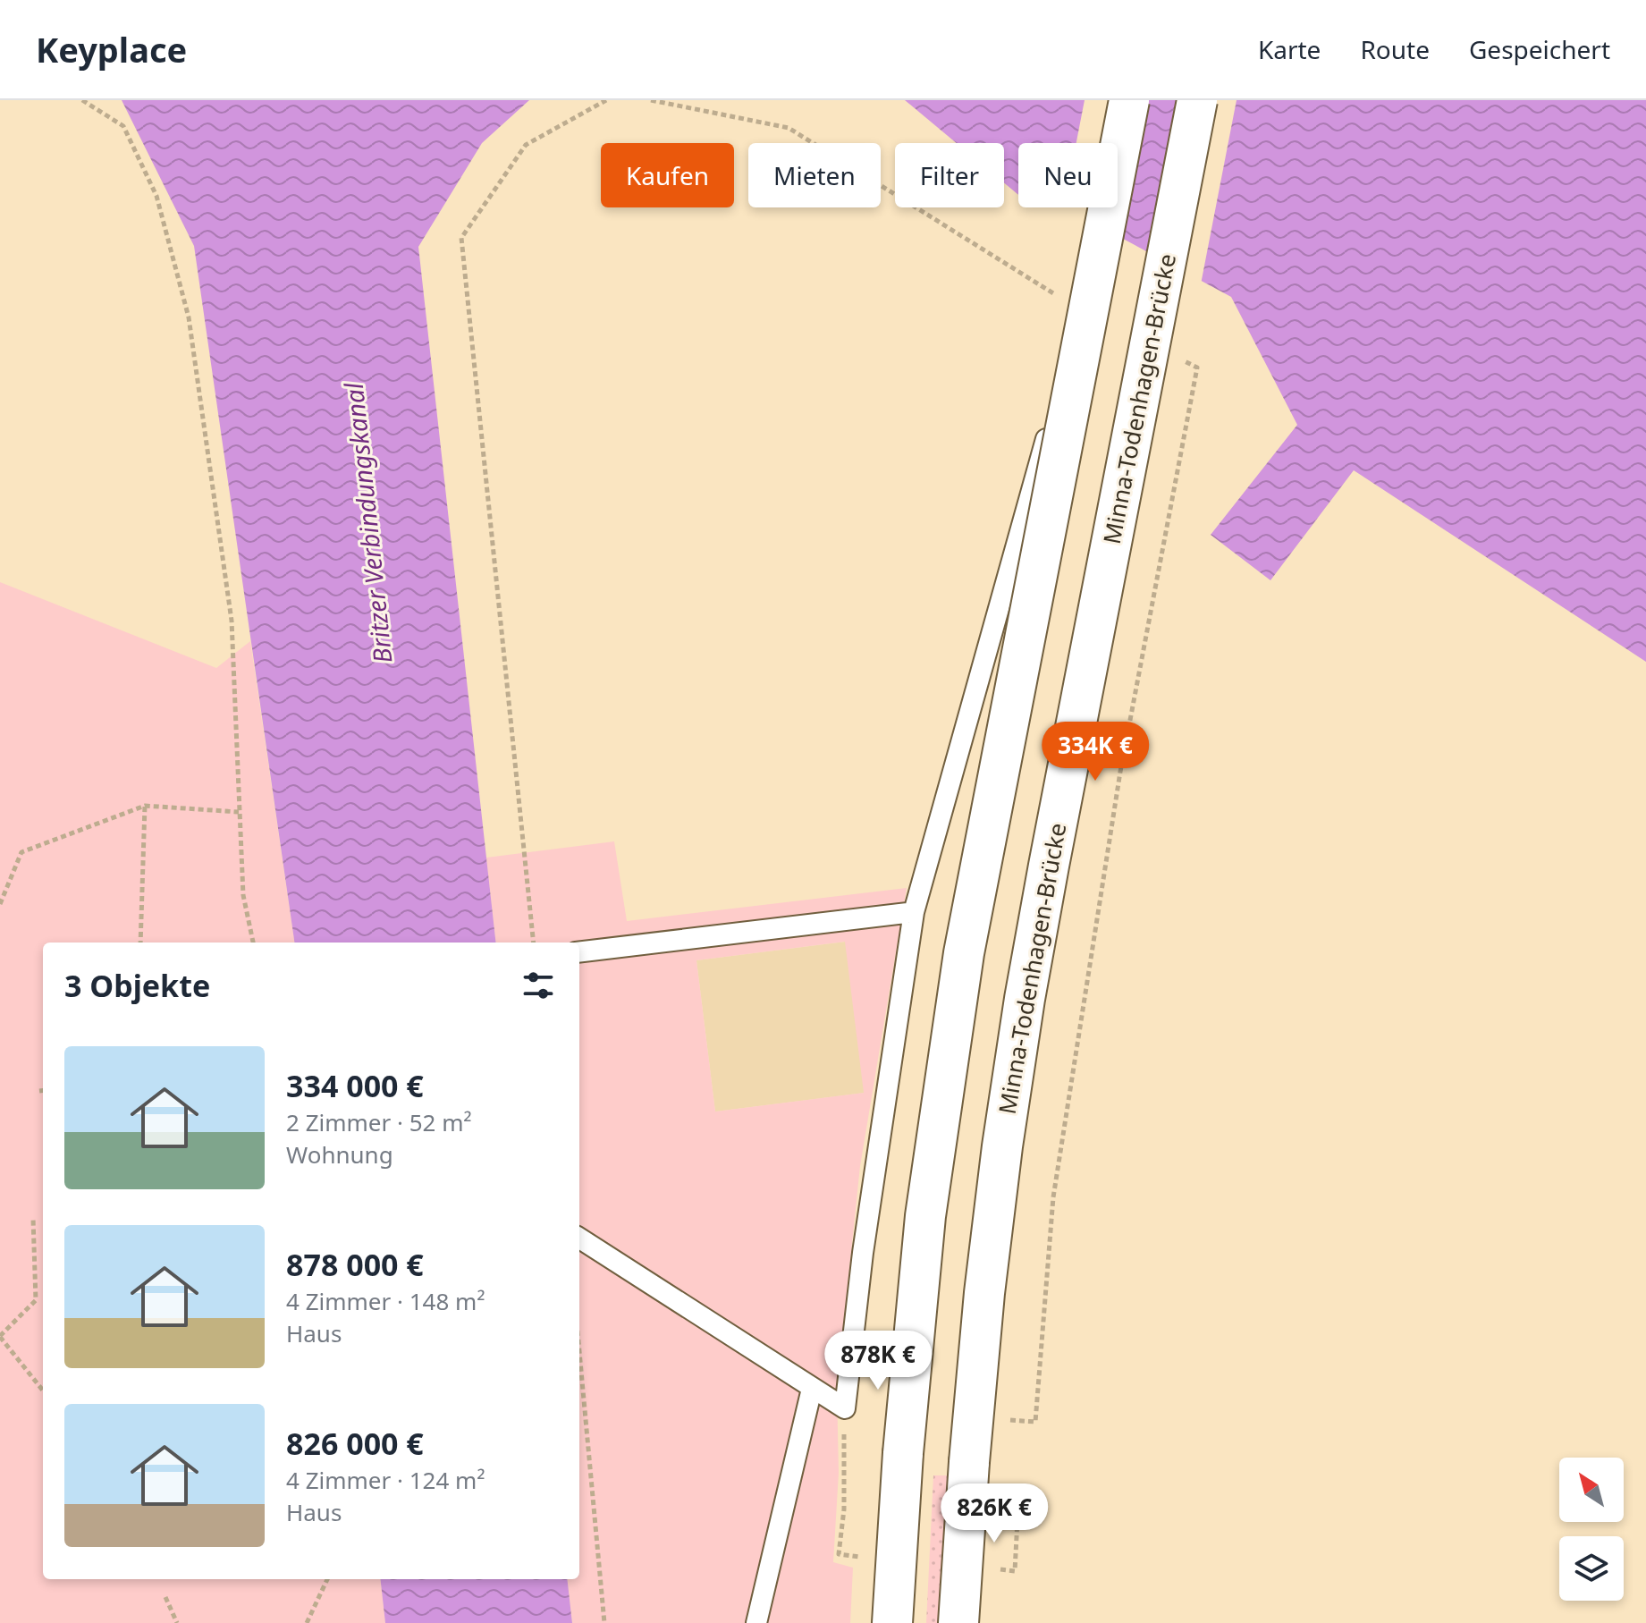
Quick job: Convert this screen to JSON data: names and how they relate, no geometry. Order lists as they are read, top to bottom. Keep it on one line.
{"streets":{"main road":["Minna-Todenhagen-Brücke"]},"water":["Britzer Verbindungskanal"],"north":"top left","page":{"header":"Keyplace","nav":["Karte","Route","Gespeichert"],"chip":["Kaufen","Mieten","Filter","Neu"],"price":["334K €","878K €","826K €"],"heading":"3 Objekte","list":[{"name":"334 000 €","note":"2 Zimmer · 52 m² · Wohnung"},{"name":"878 000 €","note":"4 Zimmer · 148 m² · Haus"},{"name":"826 000 €","note":"4 Zimmer · 124 m² · Haus"}]}}
